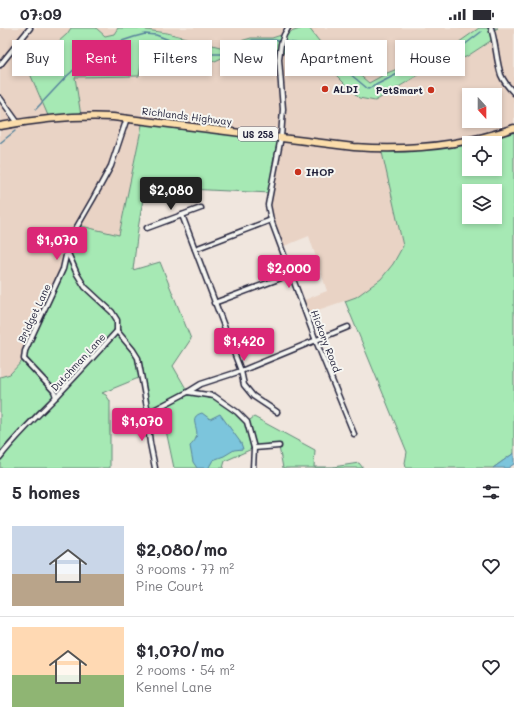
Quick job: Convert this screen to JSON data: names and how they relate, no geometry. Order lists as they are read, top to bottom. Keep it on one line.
{"streets":{"main road":["Richlands Highway","US 258"],"street":["Bridget Lane","Hickory Road","Dutchman Lane"]},"crossings":[["Richlands Highway","Bridget Lane"],["Richlands Highway","Hickory Road"],["Bridget Lane","Dutchman Lane"]],"places":["ALDI","PetSmart","IHOP"],"north":"bottom","page":{"status":"07:09","chip":["Buy","Rent","Filters","New","Apartment","House"],"price":["$2,080","$1,070","$2,000","$1,420","$1,070"],"heading":"5 homes","list":[{"name":"$2,080/mo","note":"3 rooms · 77 m² · Pine Court"},{"name":"$1,070/mo","note":"2 rooms · 54 m² · Kennel Lane"}]}}
